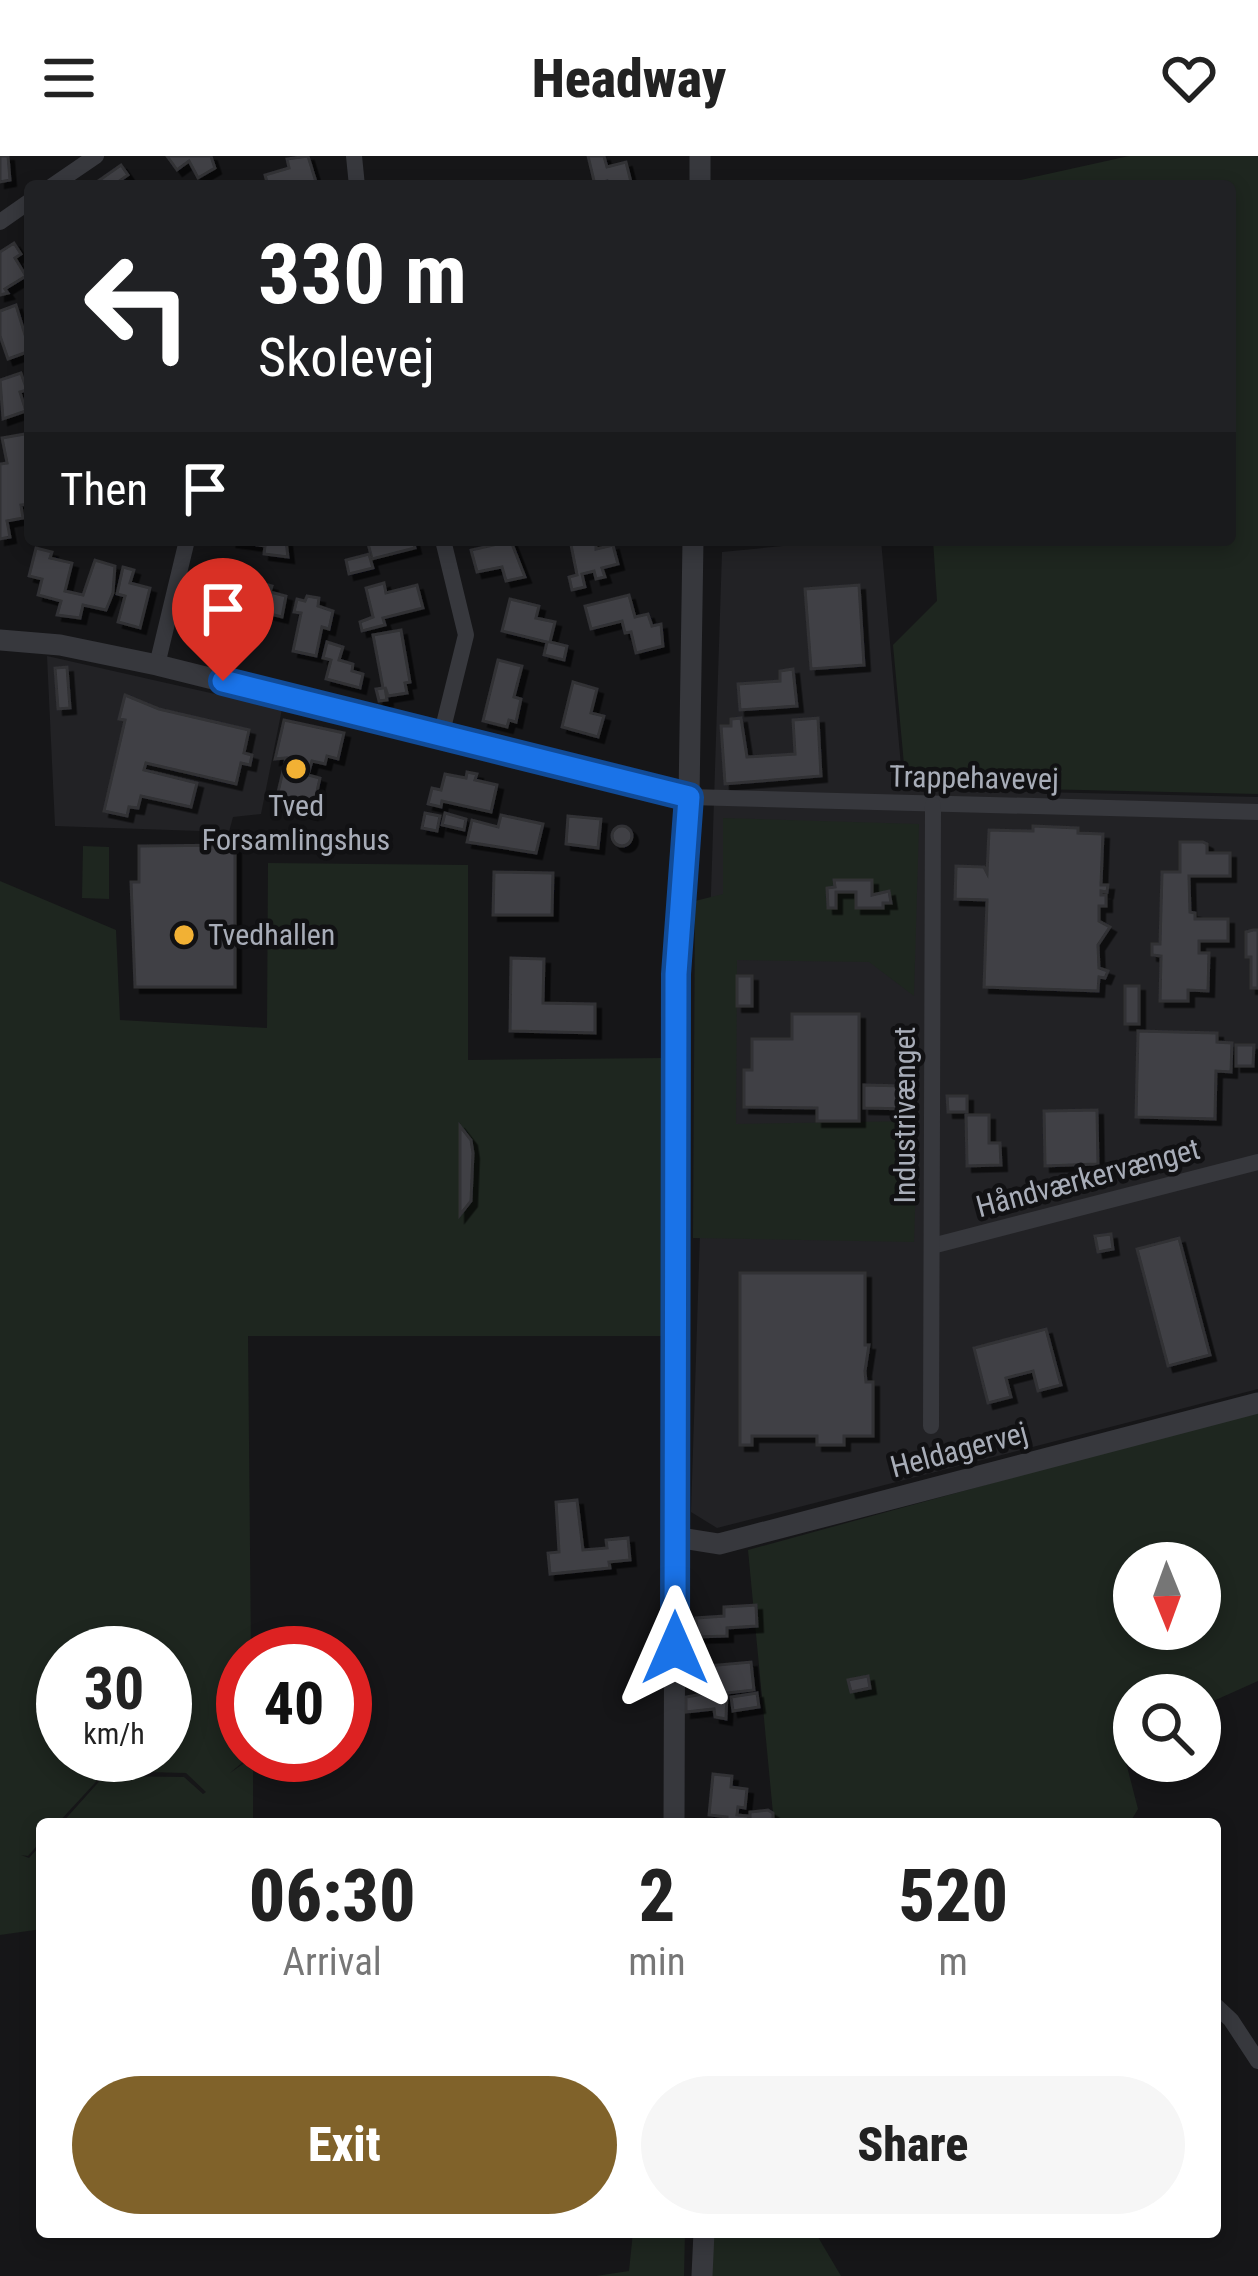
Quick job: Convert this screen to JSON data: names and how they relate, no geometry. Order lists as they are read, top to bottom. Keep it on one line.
{"streets":{"street":["Trappehavevej","Industrivænget","Håndværkervænget","Heldagervej"]},"crossings":[["Trappehavevej","Industrivænget"],["Industrivænget","Håndværkervænget"]],"places":["Tved Forsamlingshus","Tvedhallen"],"north":"bottom","page":{"header":"Headway","turn":["330 m","Skolevej"],"then":"Then","speed":"30 km/h","limit":"40","eta":["06:30","Arrival","2","min","520","m"],"buttons":["Exit","Share"]}}
